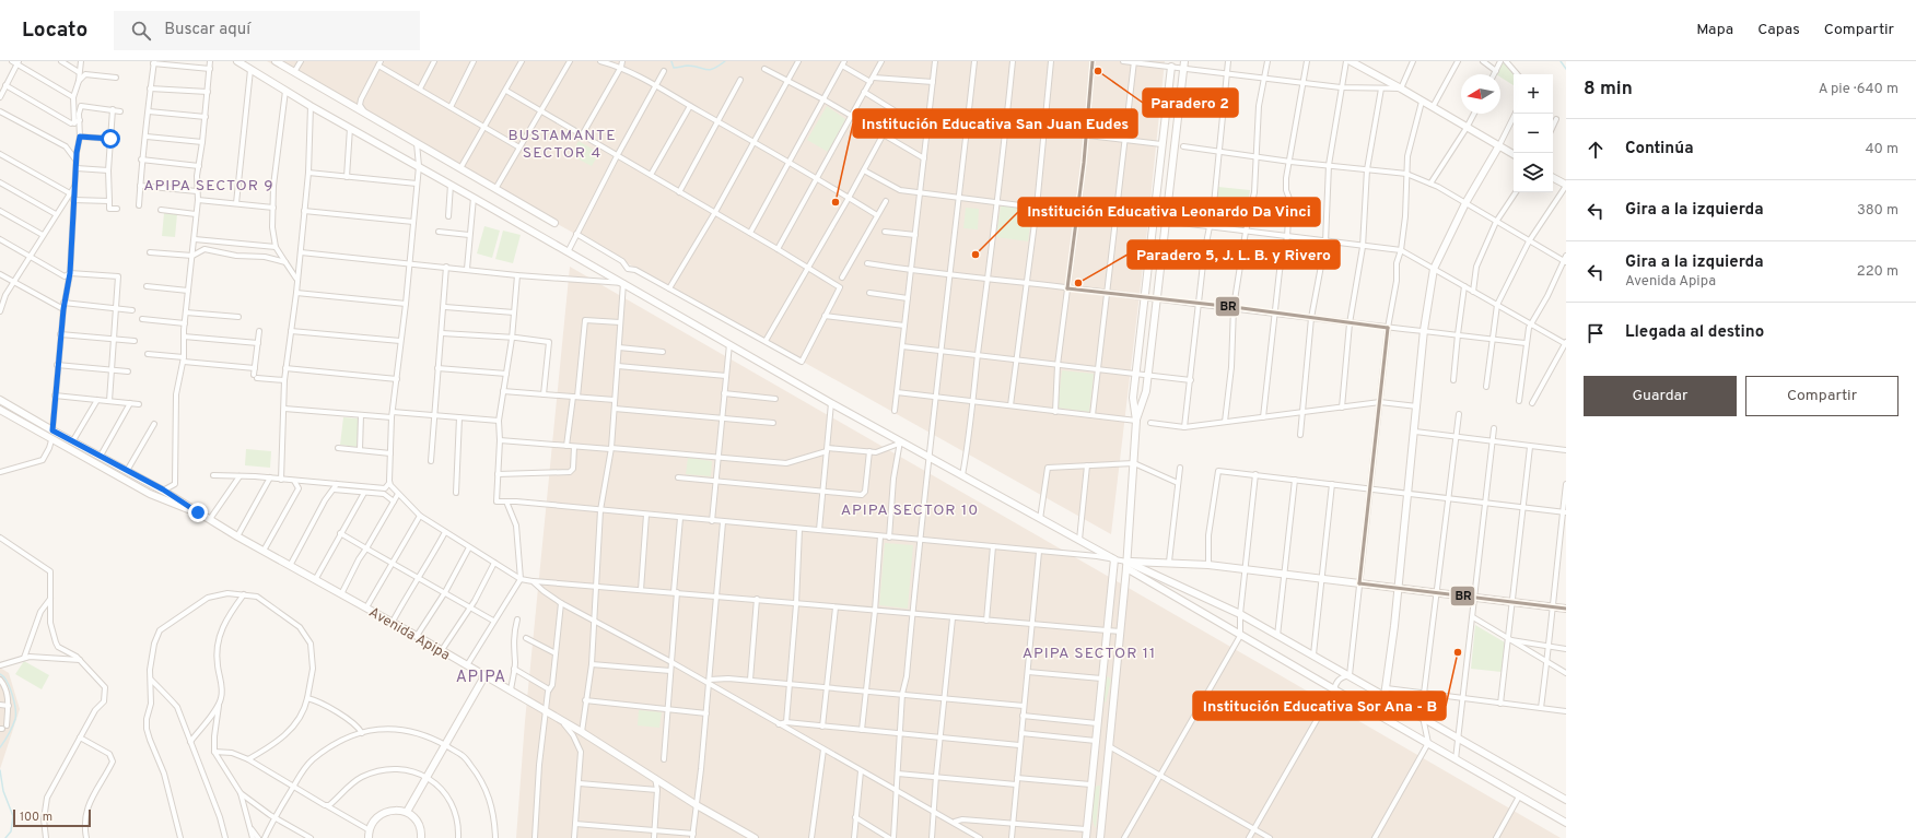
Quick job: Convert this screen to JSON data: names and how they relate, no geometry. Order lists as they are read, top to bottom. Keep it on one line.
{"streets":{"street":["Avenida Apipa"]},"districts":["BUSTAMANTE SECTOR 4","APIPA SECTOR 9","APIPA SECTOR 10","APIPA SECTOR 11","APIPA"],"places":["Paradero 2","Institución Educativa San Juan Eudes","Institución Educativa Leonardo Da Vinci","Paradero 5, J. L. B. y Rivero","Institución Educativa Sor Ana - B"],"lines":["transit line BR"],"scale_bar":"100 m","north":"left","page":{"header":"Locato","search":"Buscar aquí","nav":["Mapa","Capas","Compartir"],"heading":["8 min","A pie · 640 m"],"map_buttons":["+","−"],"list":[["Continúa","40 m"],["Gira a la izquierda","380 m"],["Gira a la izquierda","Avenida Apipa","220 m"],"Llegada al destino"],"buttons":["Guardar","Compartir"],"scale":"100 m"}}
